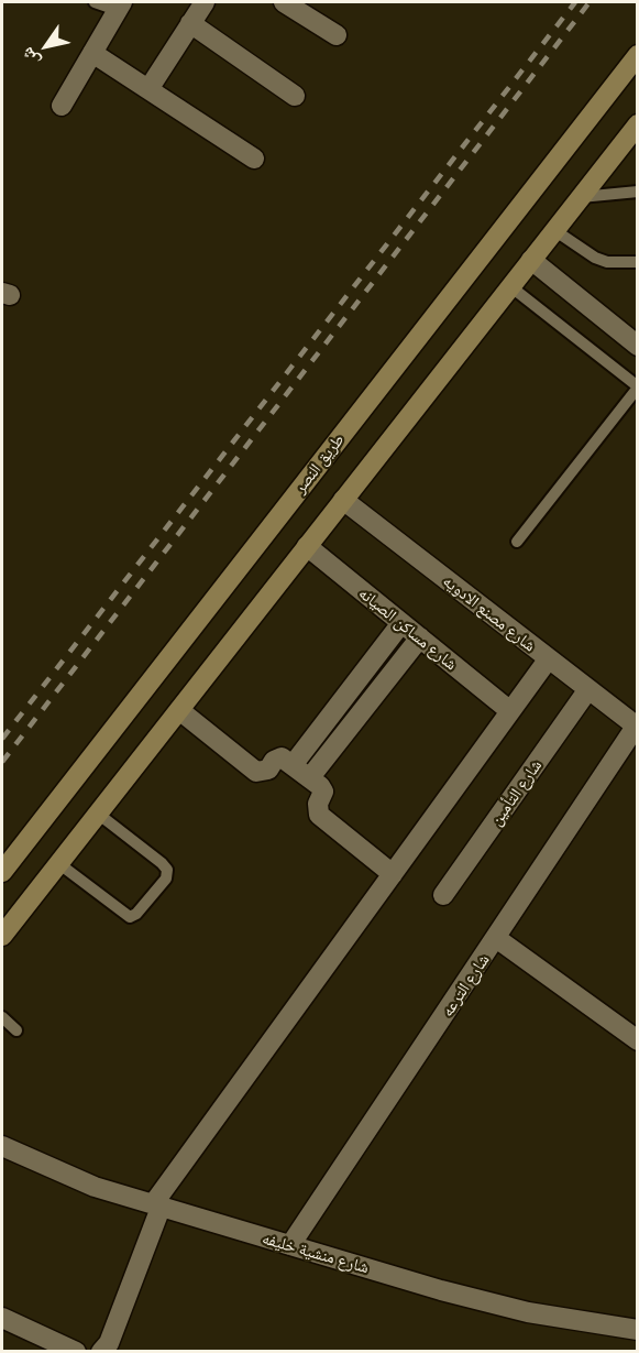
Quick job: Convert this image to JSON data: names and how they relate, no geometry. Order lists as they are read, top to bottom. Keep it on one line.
{"streets":{"main road":["طريق النصر"],"street":["شارع مصنع الادويه","شارع مساكن الصيانه","شارع التأمين","شارع الترعه","شارع منشية خليفه"]},"crossings":[["شارع مصنع الادويه","شارع التأمين"],["شارع مصنع الادويه","شارع الترعه"],["شارع الترعه","شارع منشية خليفه"]],"north":"bottom left"}
